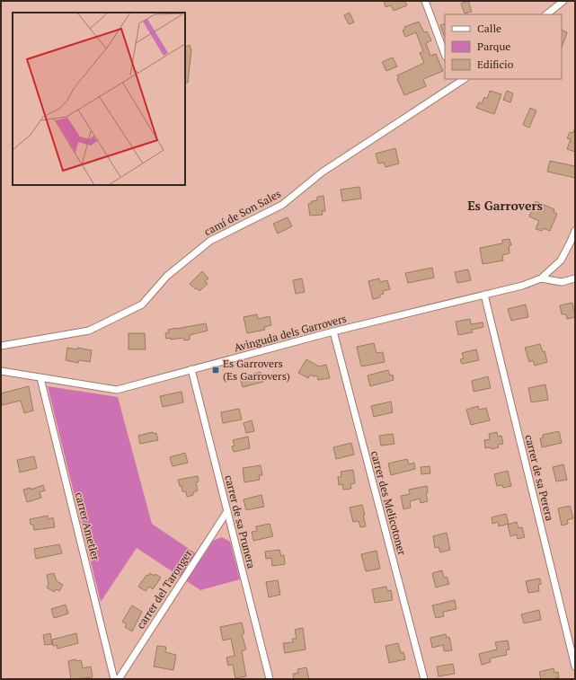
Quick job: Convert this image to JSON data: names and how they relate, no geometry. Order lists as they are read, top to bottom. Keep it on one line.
{"streets":{"street":["camí de Son Sales","Avinguda dels Garrovers","carrer de sa Perera","carrer des Melicotoner","carrer de sa Prunera","carrer Ametler","carrer del Taronger"]},"crossings":[["Avinguda dels Garrovers","carrer de sa Perera"],["Avinguda dels Garrovers","carrer des Melicotoner"],["Avinguda dels Garrovers","carrer de sa Prunera"],["Avinguda dels Garrovers","carrer Ametler"],["carrer de sa Prunera","carrer del Taronger"]],"districts":["Es Garrovers"],"places":{"transit":["Es Garrovers (Es Garrovers)"]},"legend":["Calle","Parque","Edificio"]}
